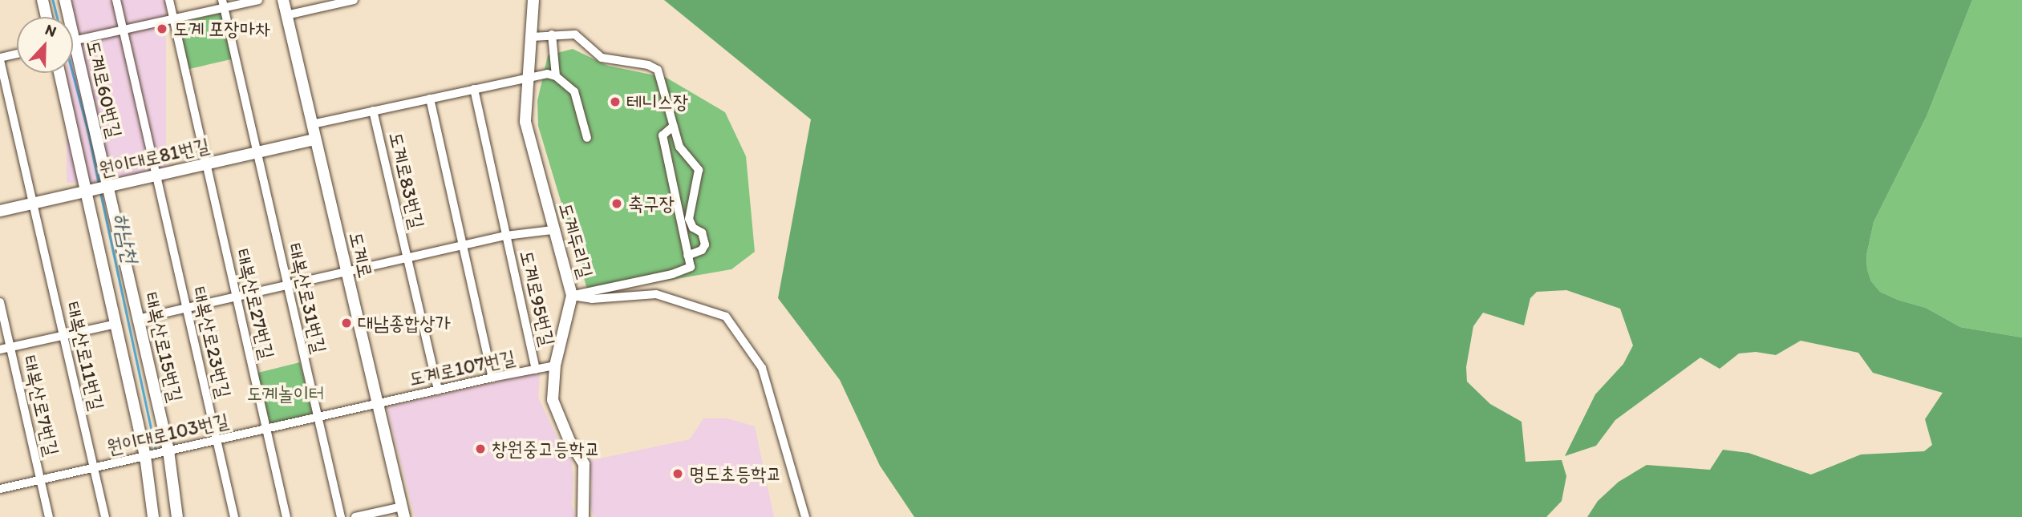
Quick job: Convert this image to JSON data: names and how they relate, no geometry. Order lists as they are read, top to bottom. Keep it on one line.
{"streets":{"street":["도계로60번길","원이대로81번길","도계로83번길","도계두리길","도계로","태복산로31번길","도계로95번길","태복산로27번길","태복산로23번길","태복산로15번길","태복산로11번길","도계로107번길","태복산로7번길","원이대로103번길"]},"crossings":[["도계로60번길","원이대로81번길"],["도계로60번길","태복산로23번길"],["도계로60번길","태복산로15번길"],["원이대로81번길","도계로"],["원이대로81번길","태복산로31번길"],["원이대로81번길","태복산로27번길"],["원이대로81번길","태복산로23번길"],["원이대로81번길","태복산로15번길"],["원이대로81번길","태복산로11번길"],["도계로83번길","도계두리길"],["도계로83번길","도계로"],["도계로83번길","도계로95번길"],["도계두리길","도계로95번길"],["도계두리길","도계로107번길"],["도계로","도계로95번길"],["도계로","도계로107번길"],["도계로","원이대로103번길"],["태복산로31번길","도계로95번길"],["태복산로31번길","원이대로103번길"],["도계로95번길","태복산로27번길"],["도계로95번길","태복산로23번길"],["도계로95번길","태복산로15번길"],["도계로95번길","도계로107번길"],["태복산로27번길","원이대로103번길"],["태복산로23번길","원이대로103번길"],["태복산로15번길","원이대로103번길"],["태복산로11번길","원이대로103번길"],["도계로107번길","원이대로103번길"],["태복산로7번길","원이대로103번길"]],"water":["하남천"],"parks":["도계놀이터"],"places":["도계 포장마차","테니스장","축구장","대남종합상가","창원중고등학교","명도초등학교"],"north":"top"}
